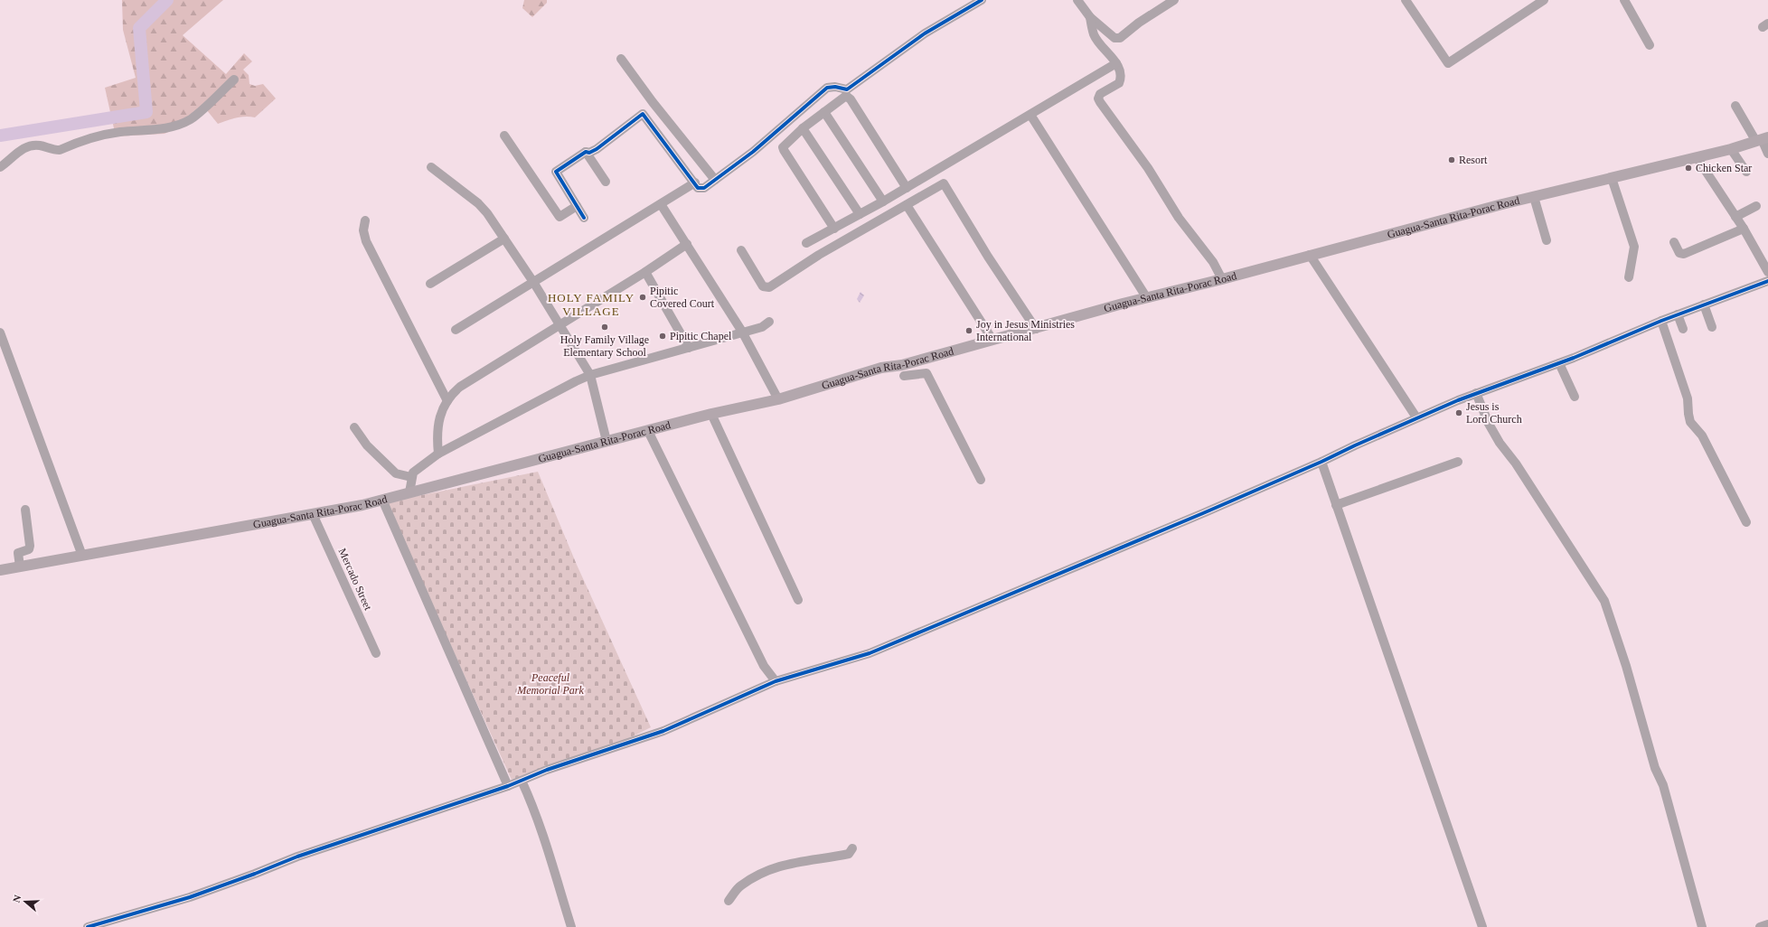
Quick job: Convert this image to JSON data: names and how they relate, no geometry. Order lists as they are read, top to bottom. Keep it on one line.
{"streets":{"main road":["Guagua-Santa Rita-Porac Road"],"street":["Mercado Street"]},"crossings":[["Guagua-Santa Rita-Porac Road","Mercado Street"]],"districts":["HOLY FAMILY VILLAGE"],"parks":["Peaceful Memorial Park"],"places":["Resort","Chicken Star","Pipitic Covered Court","Holy Family Village Elementary School","Joy in Jesus Ministries International","Pipitic Chapel","Jesus is Lord Church"],"north":"left"}
